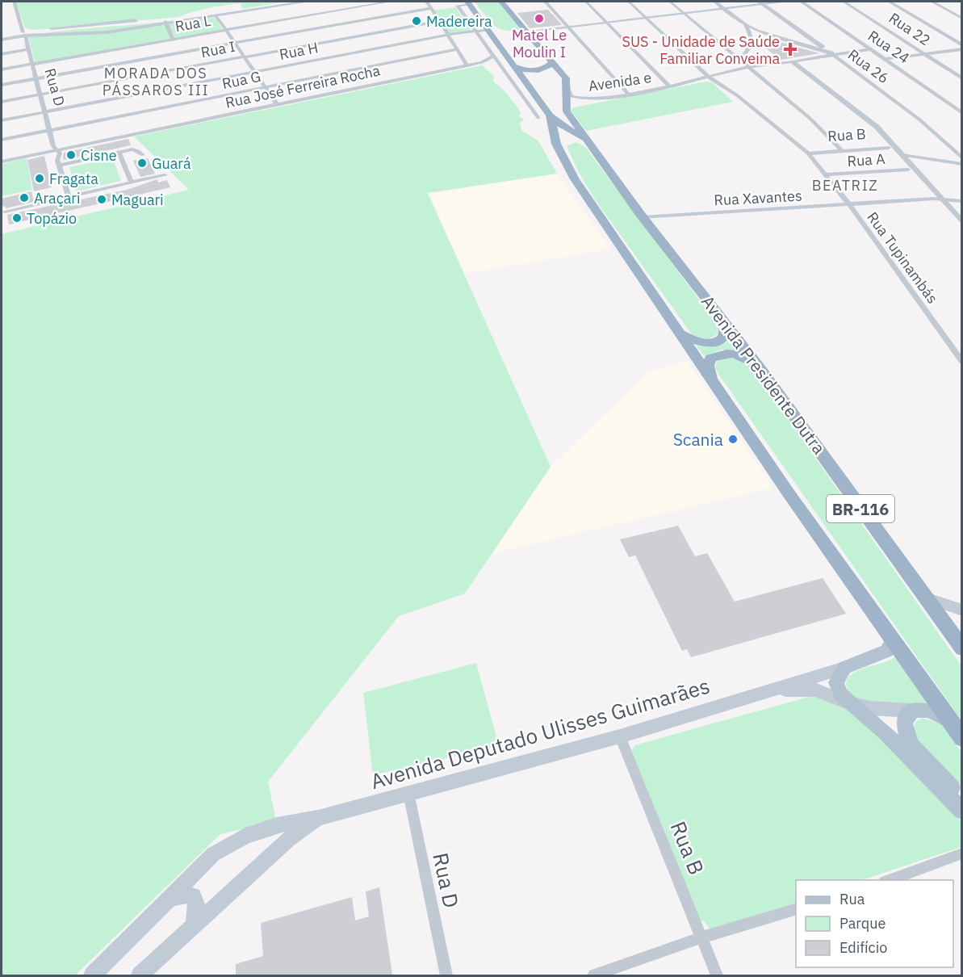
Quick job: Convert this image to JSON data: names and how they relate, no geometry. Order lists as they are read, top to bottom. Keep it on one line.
{"streets":{"highway":["Avenida Presidente Dutra","BR-116"],"main road":["Avenida Deputado Ulisses Guimarães"],"street":["Rua L","Rua 22","Rua 24","Rua I","Rua H","Rua 26","Rua G","Avenida e","Rua José Ferreira Rocha","Rua D","Rua B","Rua A","Rua Xavantes","Rua Tupinambás"]},"crossings":[["Rua L","Rua D"],["Rua I","Rua D"],["Rua H","Rua D"],["Rua H","Avenida Presidente Dutra"],["Rua G","Rua D"],["Avenida e","Rua Tupinambás"],["Rua José Ferreira Rocha","Rua D"],["Rua D","Avenida Deputado Ulisses Guimarães"],["Rua B","Rua Tupinambás"],["Rua B","Avenida Deputado Ulisses Guimarães"],["Rua A","Rua Tupinambás"],["Rua Xavantes","Rua Tupinambás"],["Rua Xavantes","Avenida Presidente Dutra"],["Avenida Presidente Dutra","BR-116"],["Avenida Presidente Dutra","Avenida Deputado Ulisses Guimarães"],["BR-116","Avenida Deputado Ulisses Guimarães"]],"districts":["MORADA DOS PÁSSAROS III","BEATRIZ"],"places":{"other":["Matel Le Moulin I","Madereira","Cisne","Guará","Fragata","Araçari","Maguari","Topázio","Scania"],"health":["SUS - Unidade de Saúde Familiar Conveima"]},"legend":["Rua","Parque","Edifício"]}
